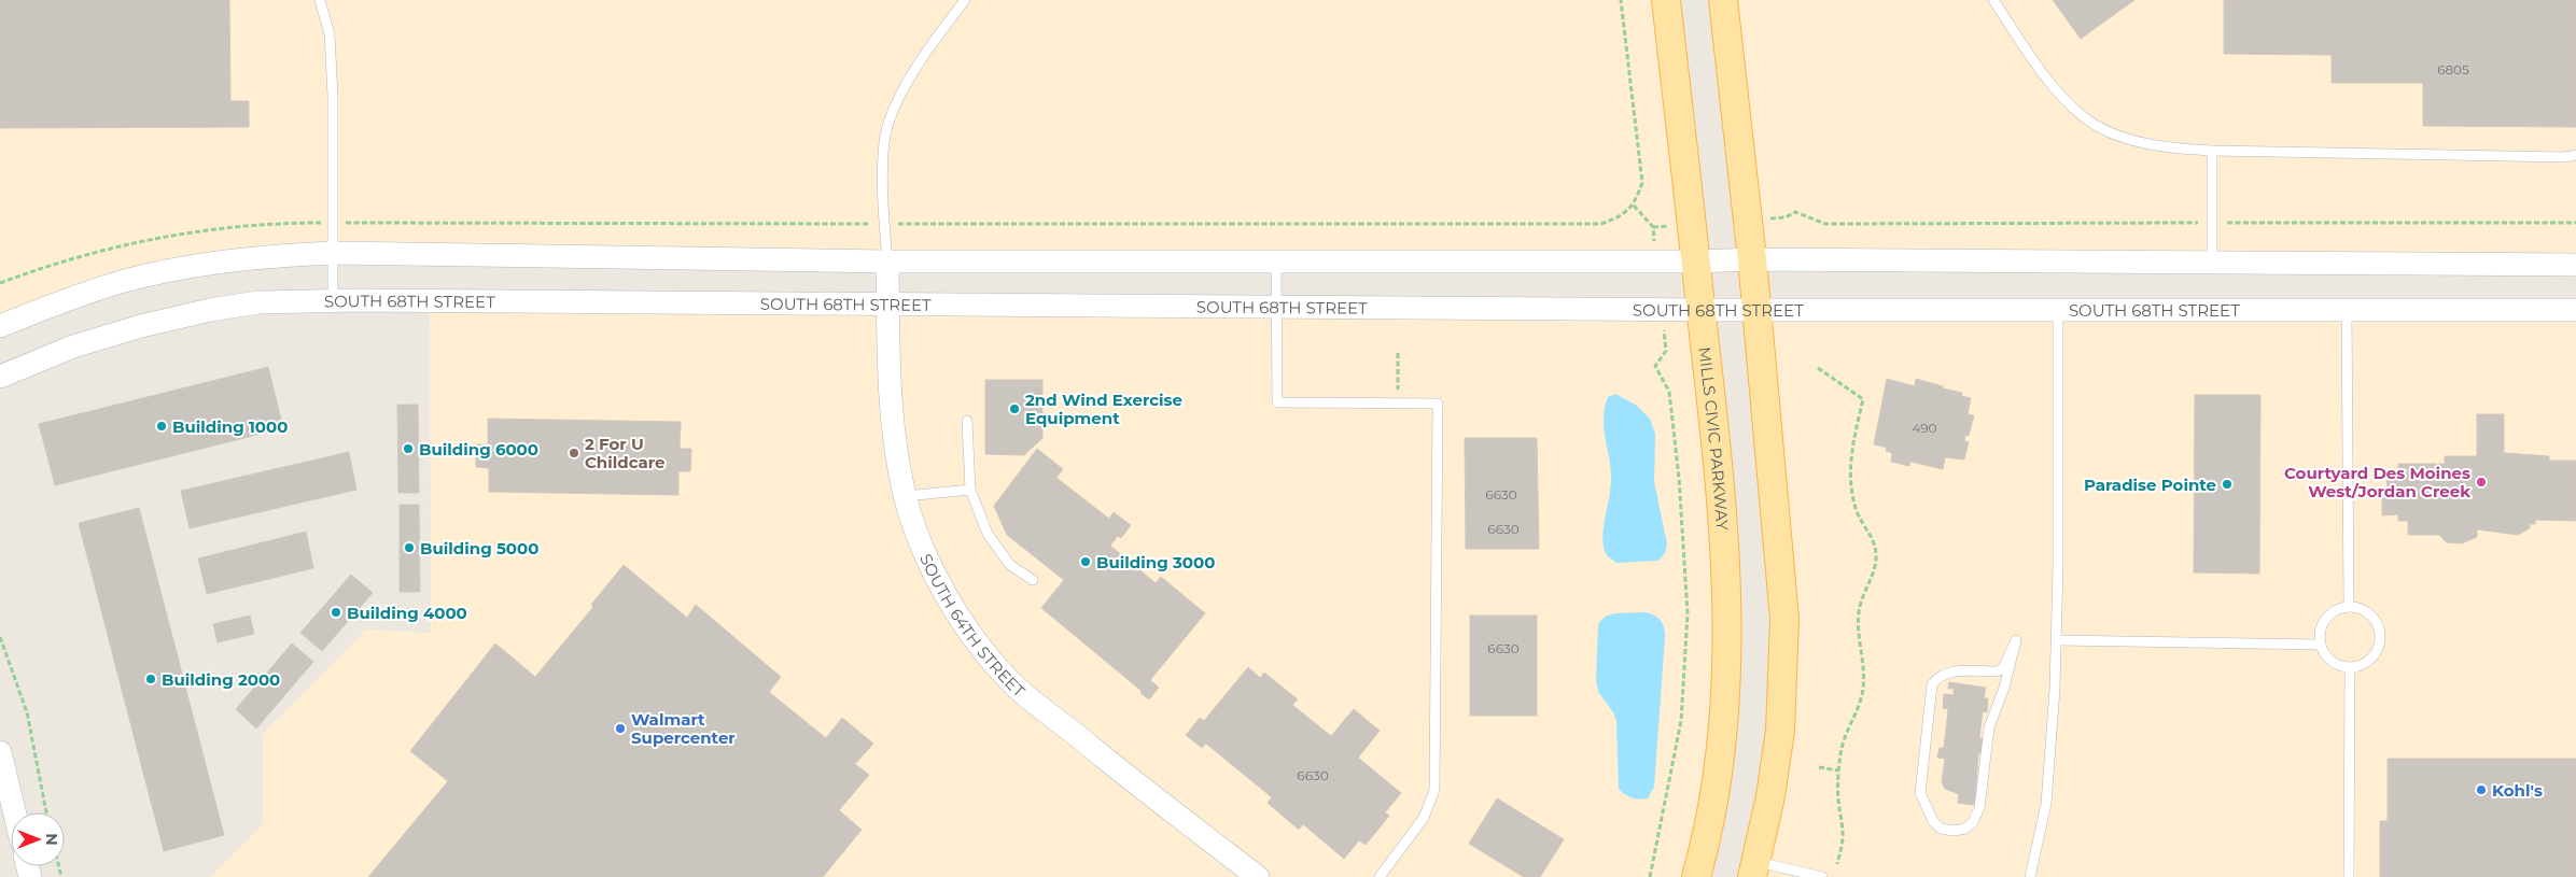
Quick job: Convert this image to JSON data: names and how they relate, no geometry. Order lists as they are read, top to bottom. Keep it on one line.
{"streets":{"main road":["MILLS CIVIC PARKWAY"],"street":["SOUTH 68TH STREET","SOUTH 64TH STREET"]},"crossings":[["SOUTH 68TH STREET","MILLS CIVIC PARKWAY"],["SOUTH 68TH STREET","SOUTH 64TH STREET"]],"places":["2nd Wind Exercise Equipment","Building 1000","Building 6000","2 For U Childcare","Courtyard Des Moines West/Jordan Creek","Paradise Pointe","Building 5000","Building 3000","Building 4000","Building 2000","Walmart Supercenter","Kohl's"],"house_numbers":["6805","490","6630","6630","6630","6630"],"north":"right"}
